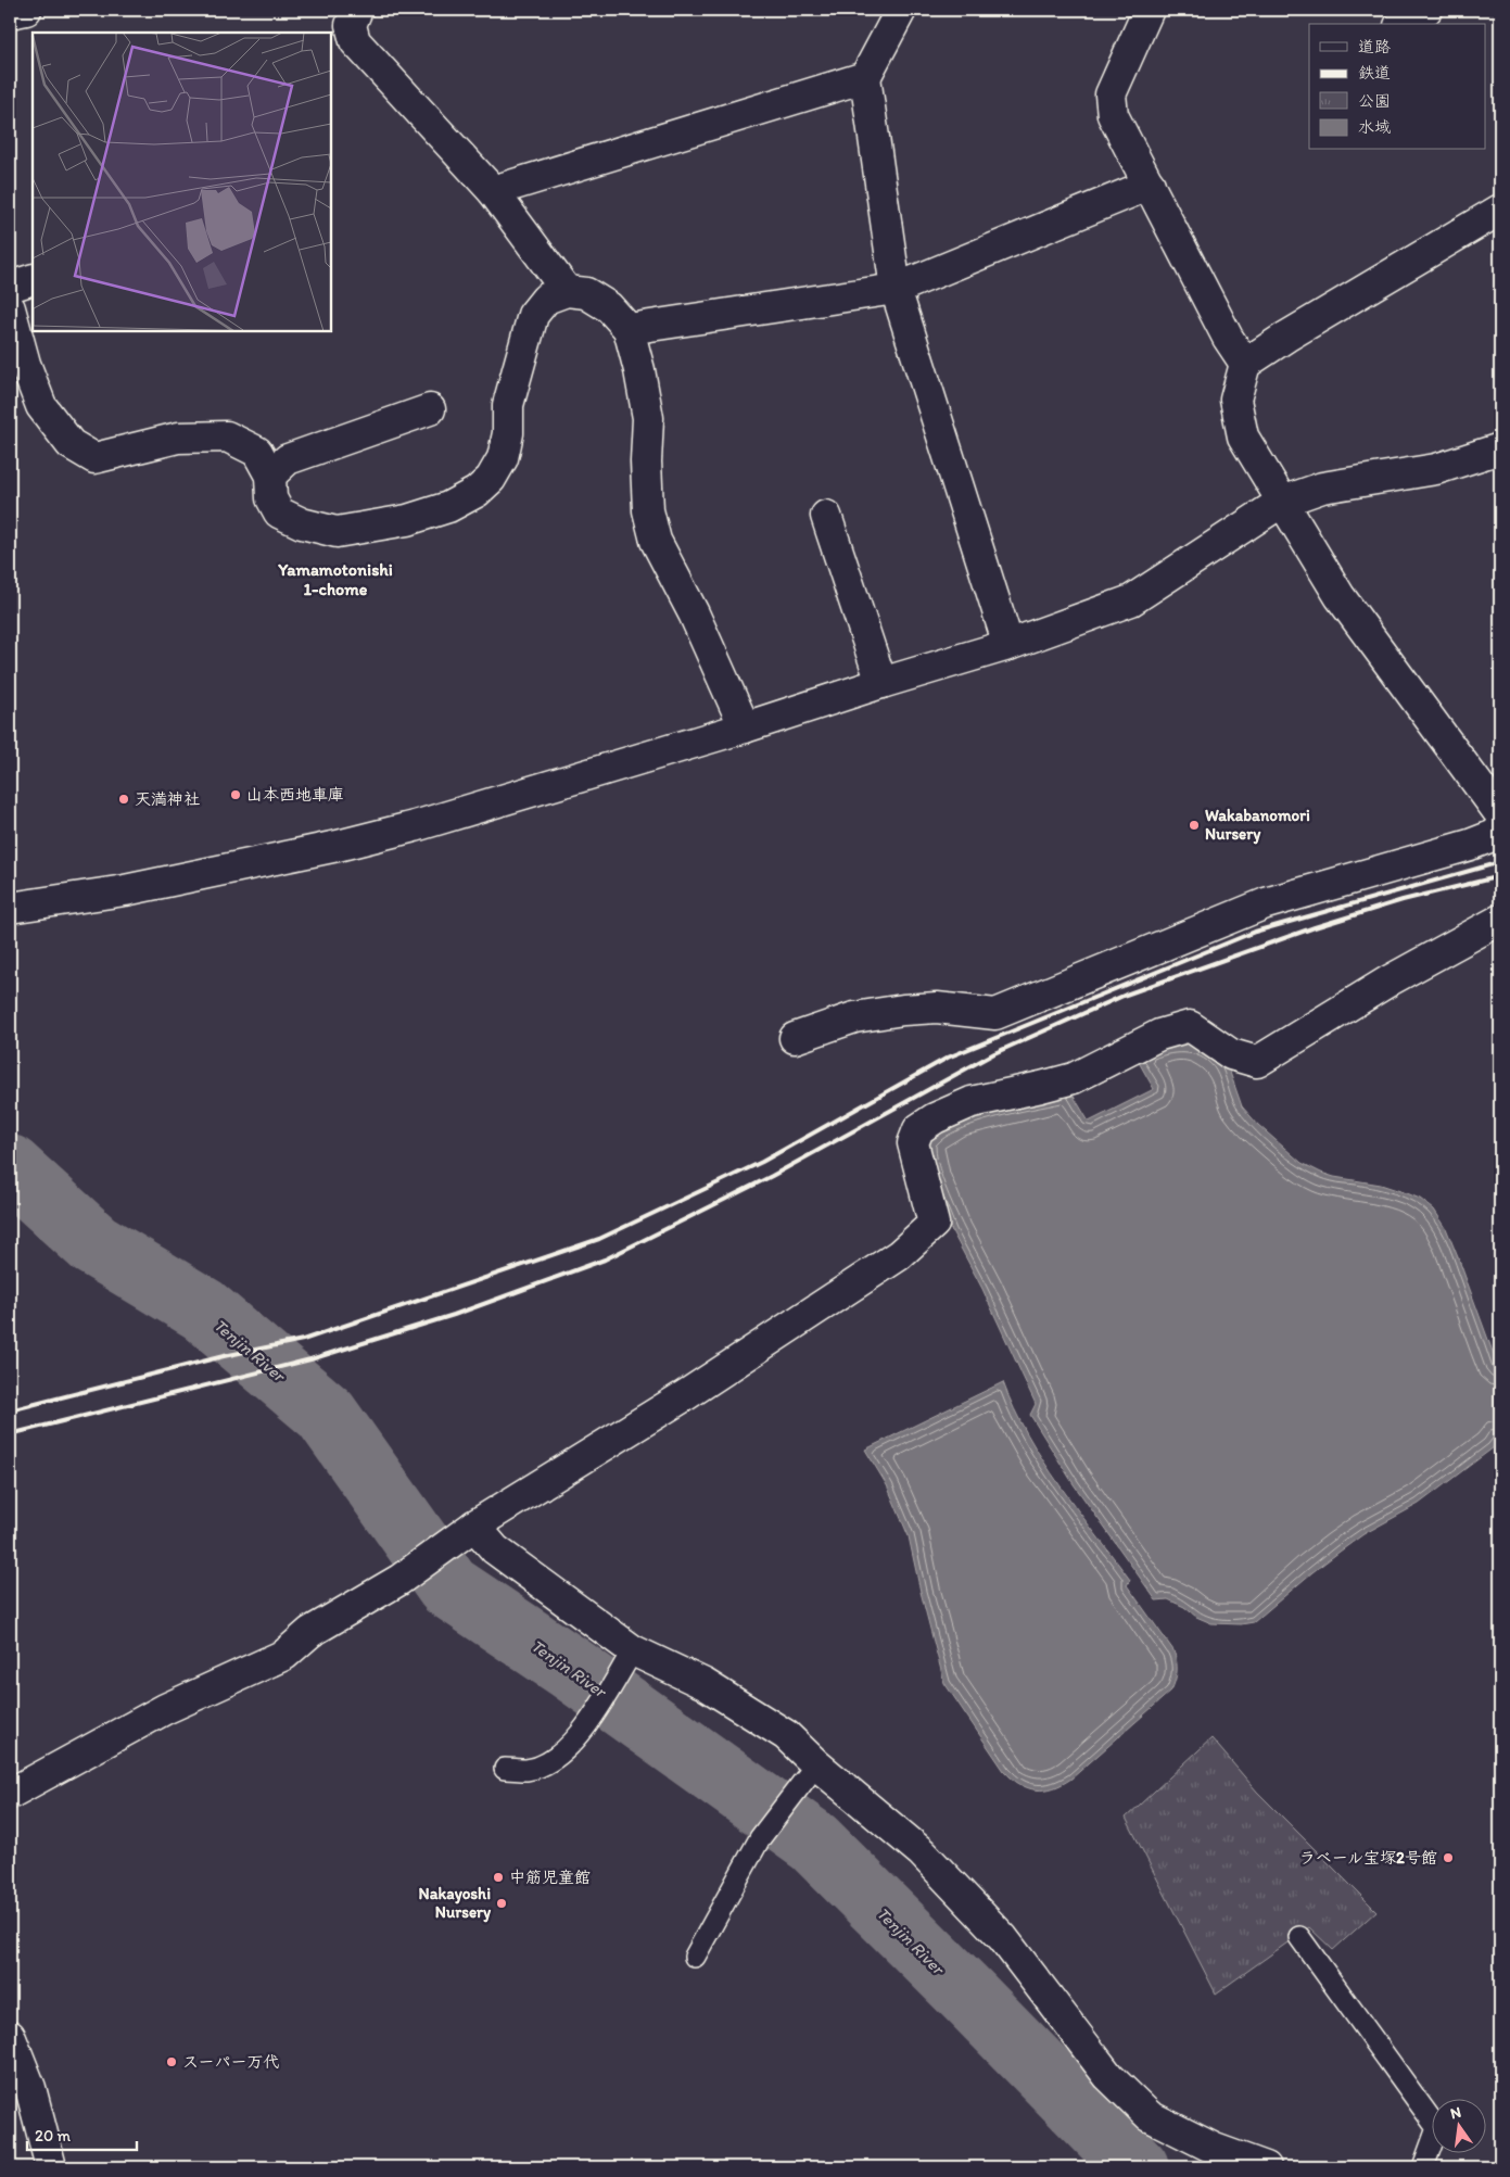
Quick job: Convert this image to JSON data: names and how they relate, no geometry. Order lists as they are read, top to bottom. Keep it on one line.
{"districts":["Yamamotonishi 1-chome"],"water":["Tenjin River"],"places":["山本西地車庫","天満神社","Wakabanomori Nursery","ラベール宝塚2号館","中筋児童館","Nakayoshi Nursery","スーパー万代"],"legend":["道路","鉄道","公園","水域"],"scale_bar":"20 m","north":"top"}
